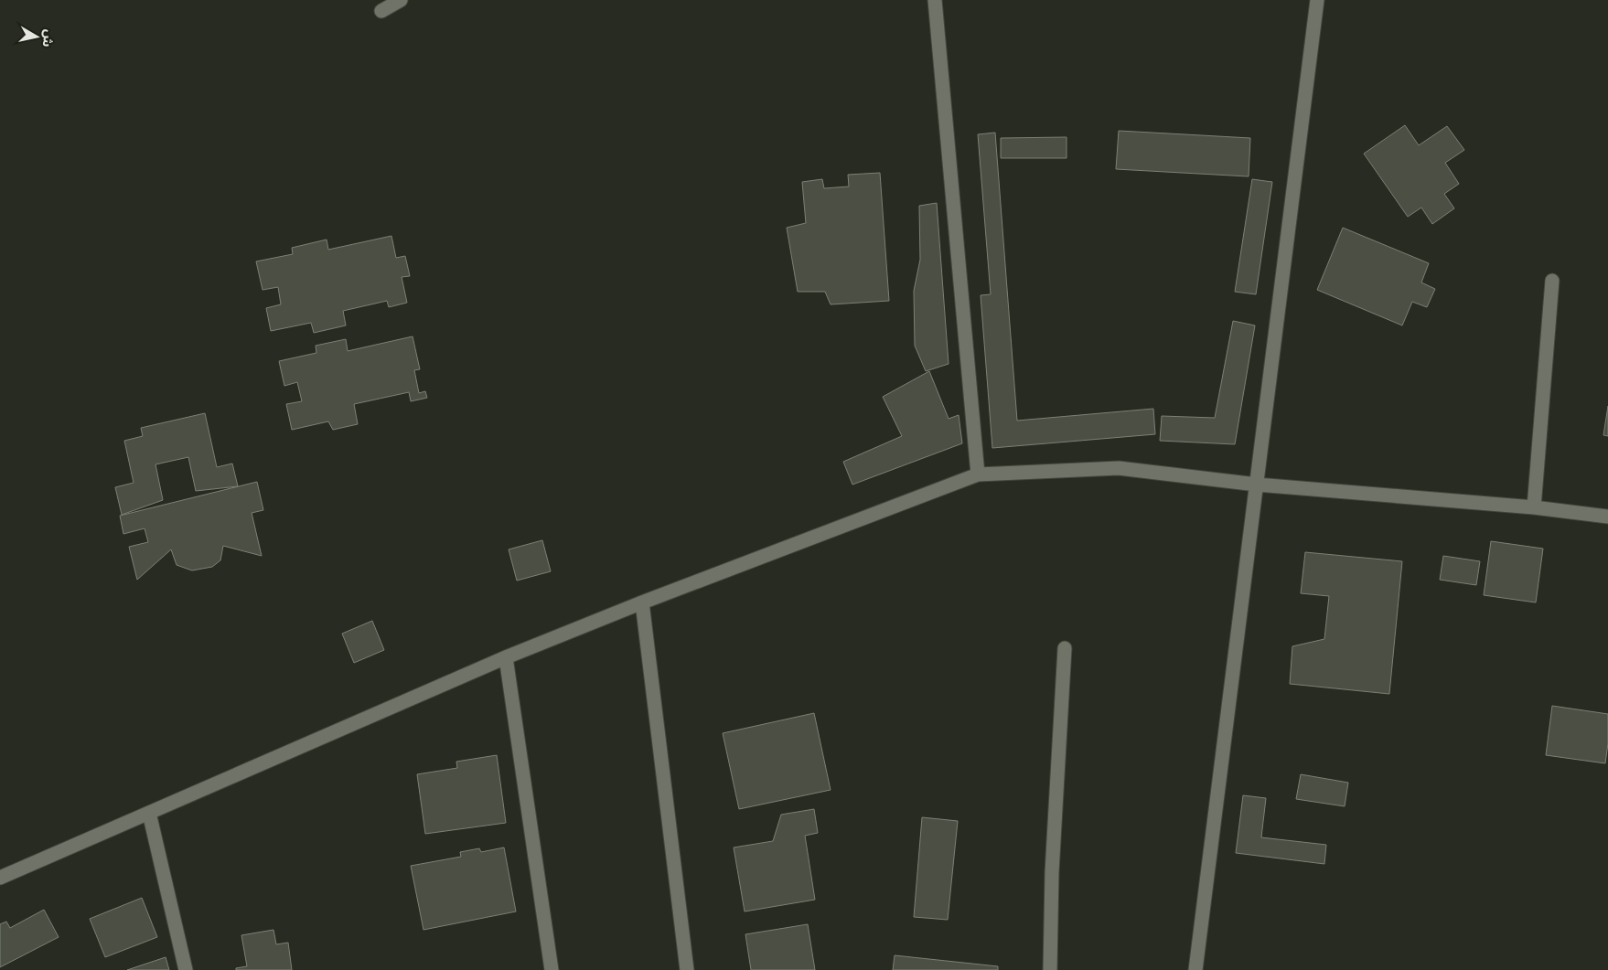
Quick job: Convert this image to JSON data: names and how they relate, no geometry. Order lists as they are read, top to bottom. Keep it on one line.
{"north":"right"}
